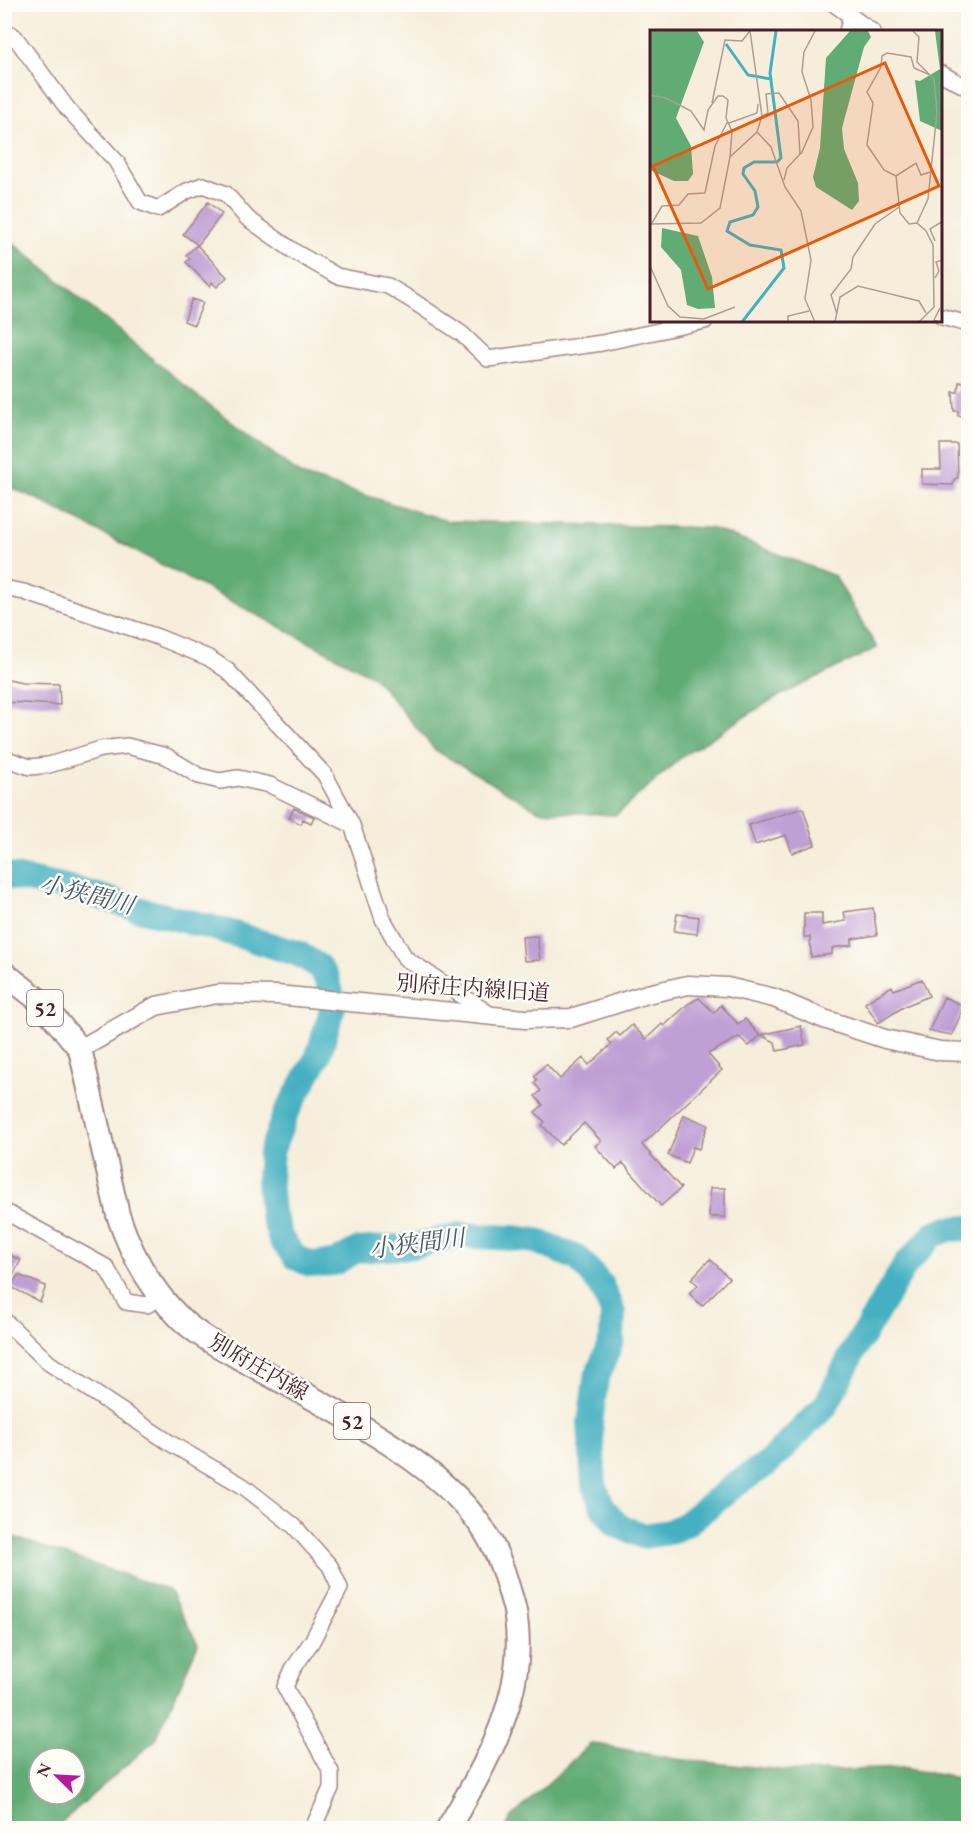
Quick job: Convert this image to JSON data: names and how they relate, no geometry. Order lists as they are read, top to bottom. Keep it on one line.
{"streets":{"main road":["52","別府庄内線"],"street":["別府庄内線旧道"]},"crossings":[["別府庄内線旧道","別府庄内線"]],"water":["小狭間川"],"north":"top left"}
